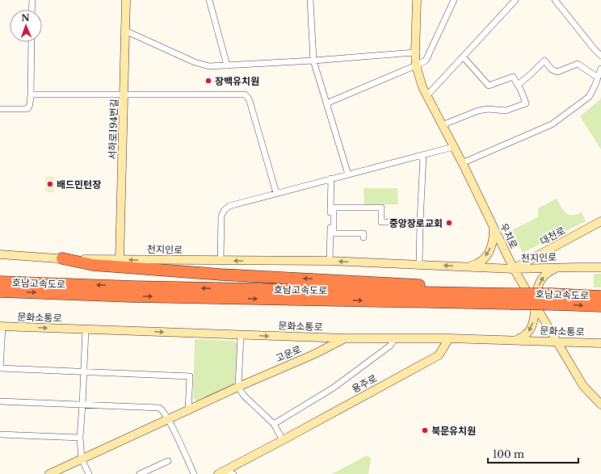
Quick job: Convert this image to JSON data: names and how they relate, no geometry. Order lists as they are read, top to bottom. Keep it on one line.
{"streets":{"highway":["호남고속도로"],"street":["서하로194번길","우치로","대천로","천지인로","문화소통로","고운로","용주로"]},"crossings":[["서하로194번길","천지인로"],["우치로","대천로"],["우치로","천지인로"],["우치로","문화소통로"],["대천로","천지인로"],["문화소통로","고운로"],["문화소통로","용주로"]],"one_way":["천지인로","문화소통로"],"places":["장백유치원","배드민턴장","중앙장로교회","북문유치원"],"scale_bar":"100 m","north":"top"}
